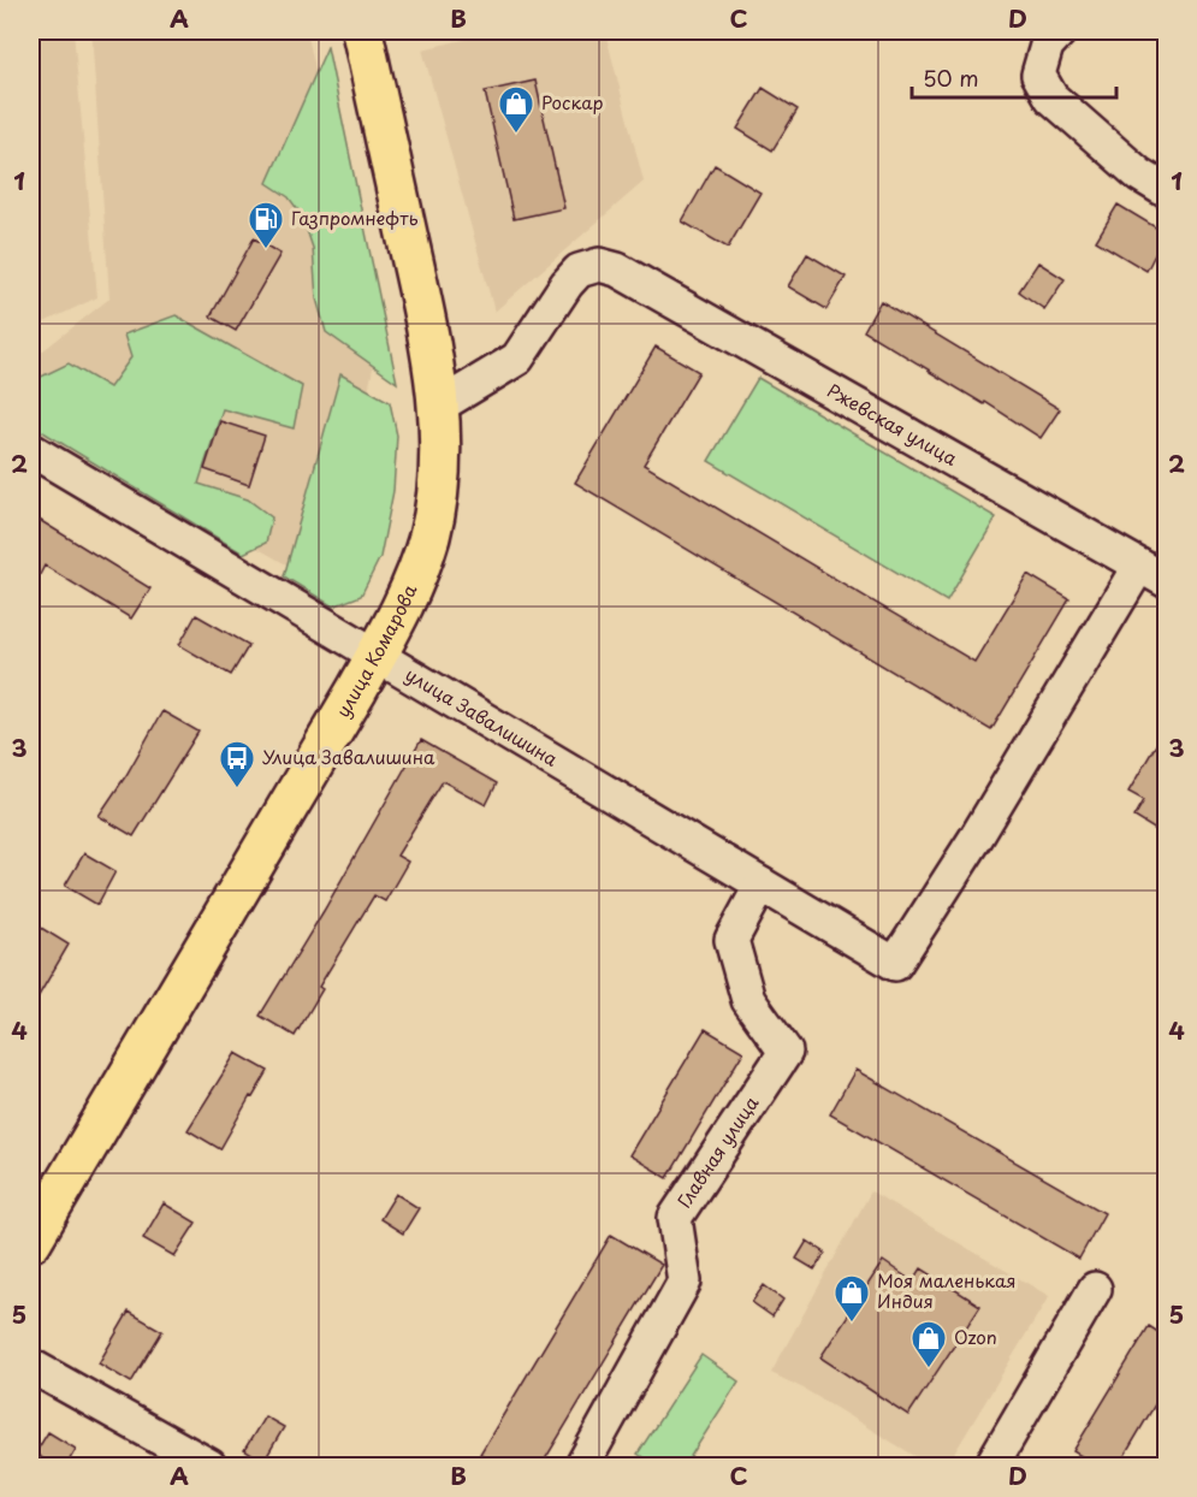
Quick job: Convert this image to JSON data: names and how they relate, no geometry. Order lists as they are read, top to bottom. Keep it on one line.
{"streets":{"main road":["улица Комарова"],"street":["Ржевская улица","улица Завалишина","Главная улица"]},"crossings":[["Ржевская улица","улица Комарова"],["Ржевская улица","улица Завалишина"],["улица Комарова","улица Завалишина"],["улица Завалишина","Главная улица"]],"places":{"shop":["Роскар","Моя маленькая Индия","Ozon"],"fuel station":["Газпромнефть"],"bus stop":["Улица Завалишина"]},"scale_bar":"50 m","grid":{"columns":["A","B","C","D"],"rows":["1","2","3","4","5"]}}
